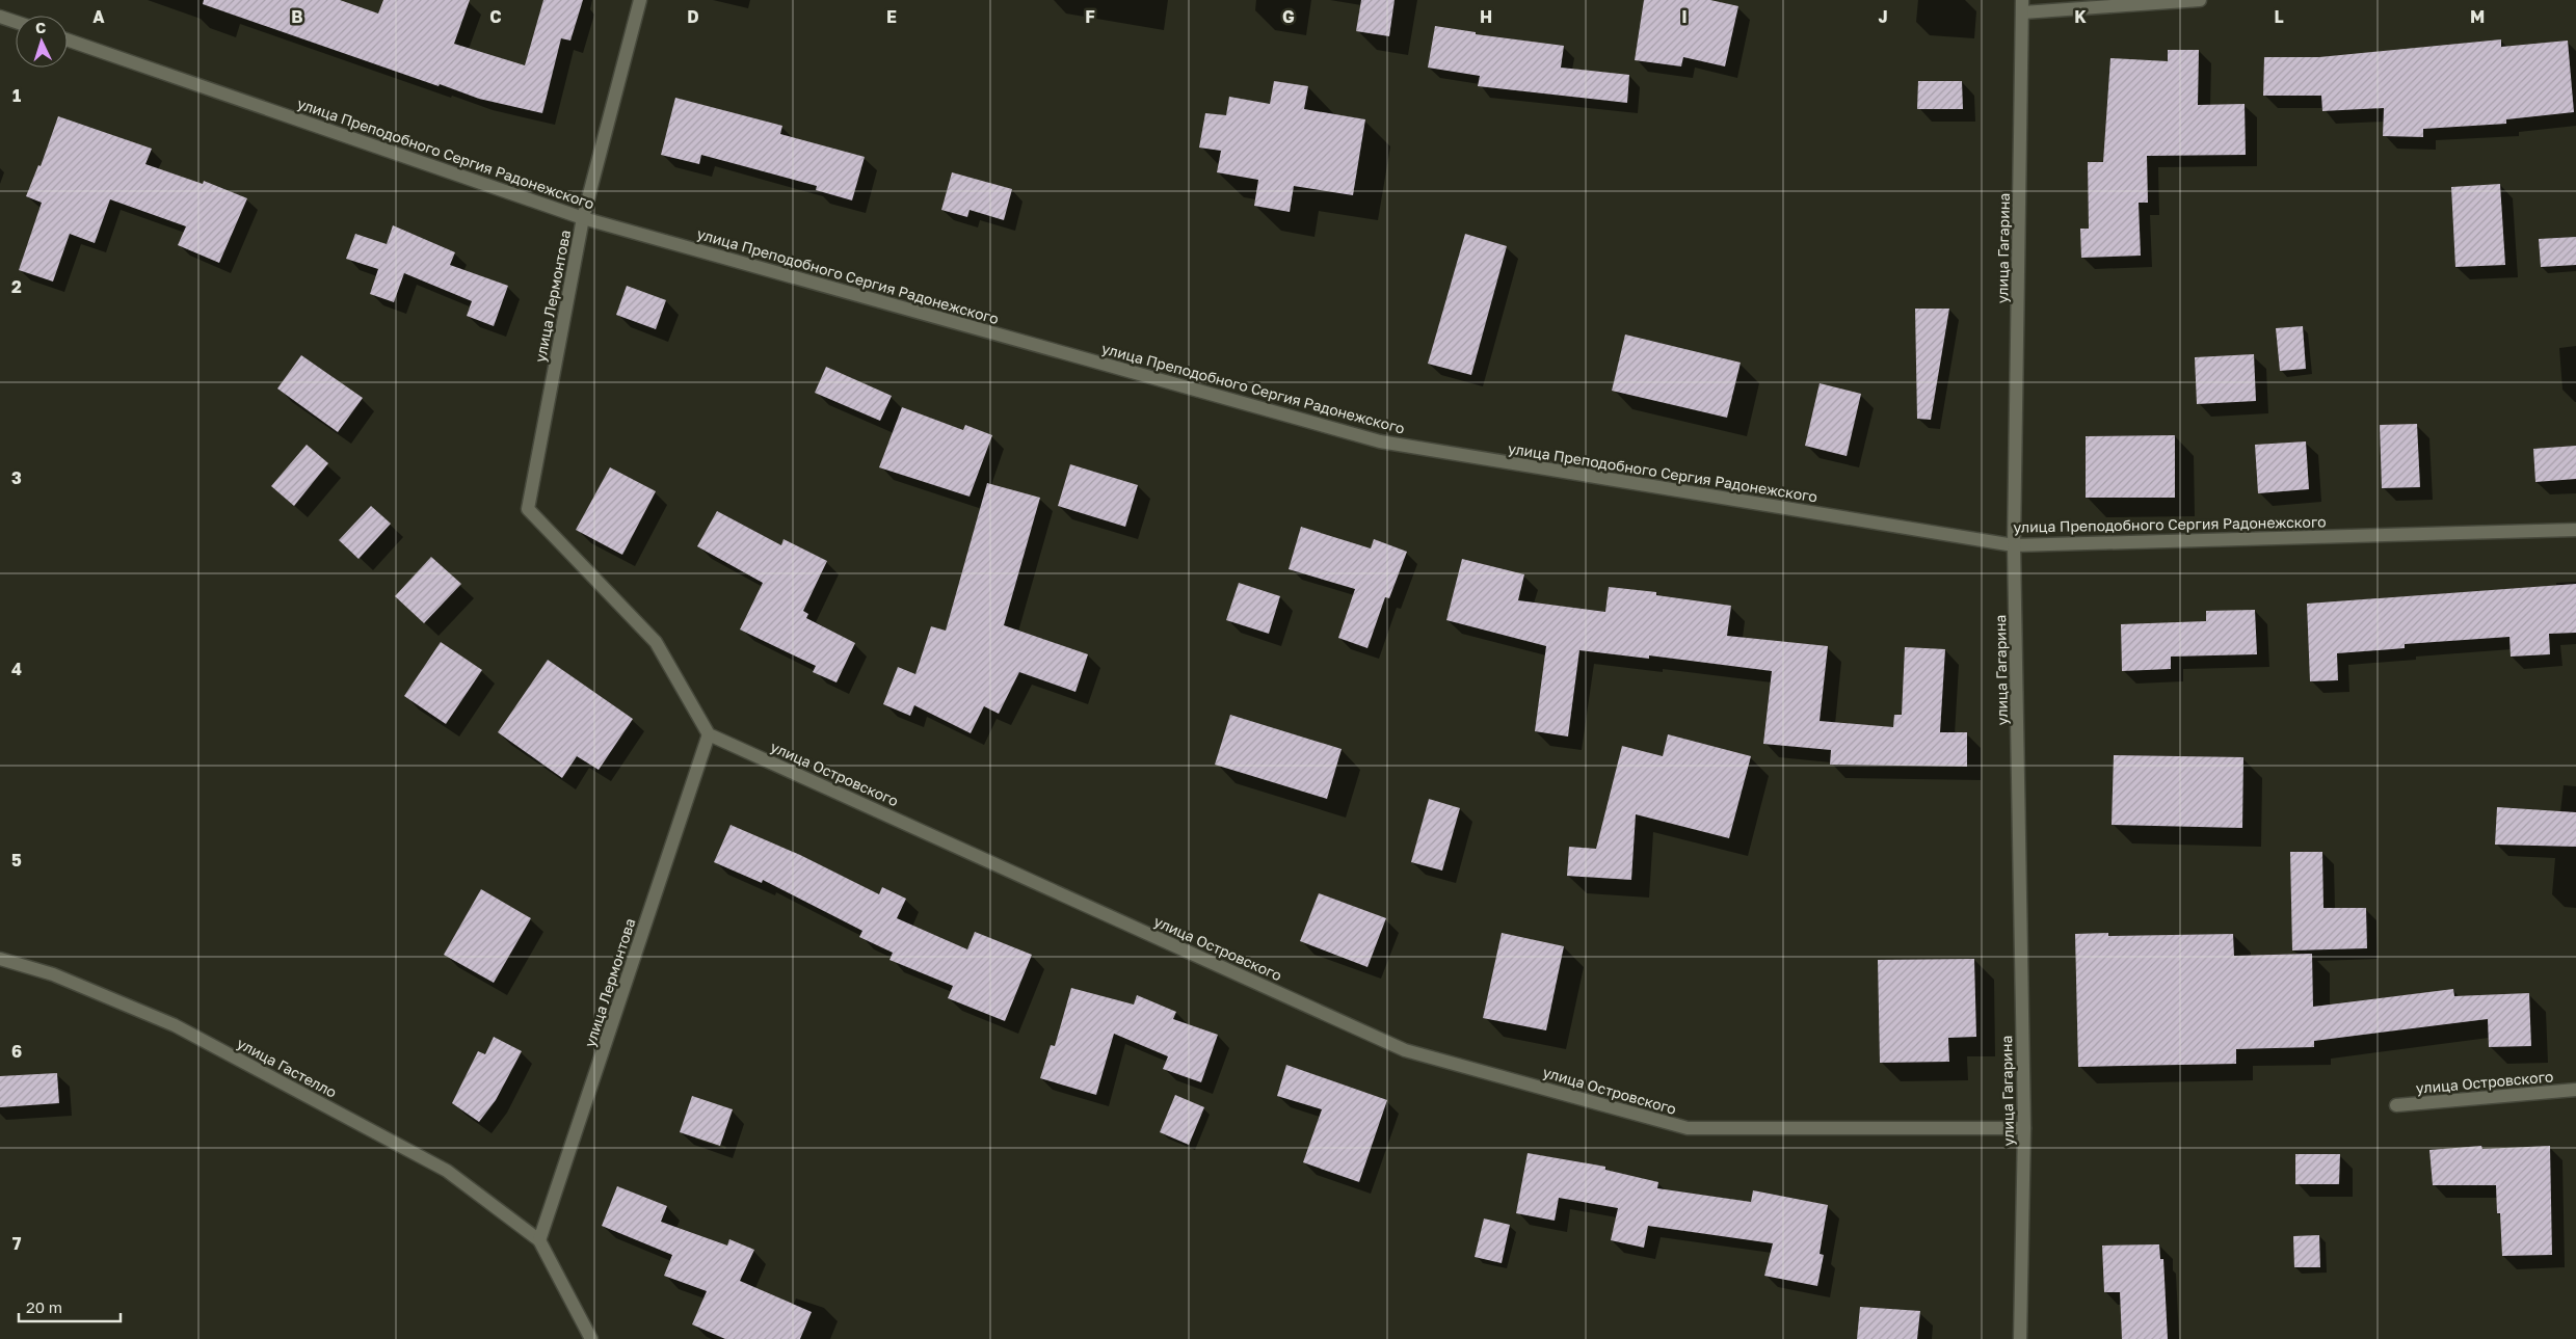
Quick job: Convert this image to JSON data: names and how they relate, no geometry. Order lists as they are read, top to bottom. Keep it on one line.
{"streets":{"street":["улица Преподобного Сергия Радонежского","улица Гагарина","улица Лермонтова","улица Островского","улица Гастелло"]},"crossings":[["улица Преподобного Сергия Радонежского","улица Гагарина"],["улица Преподобного Сергия Радонежского","улица Лермонтова"],["улица Гагарина","улица Островского"],["улица Лермонтова","улица Островского"],["улица Лермонтова","улица Гастелло"]],"scale_bar":"20 m","north":"top","grid":{"columns":["A","B","C","D","E","F","G","H","I","J","K","L","M"],"rows":["1","2","3","4","5","6","7"]}}
